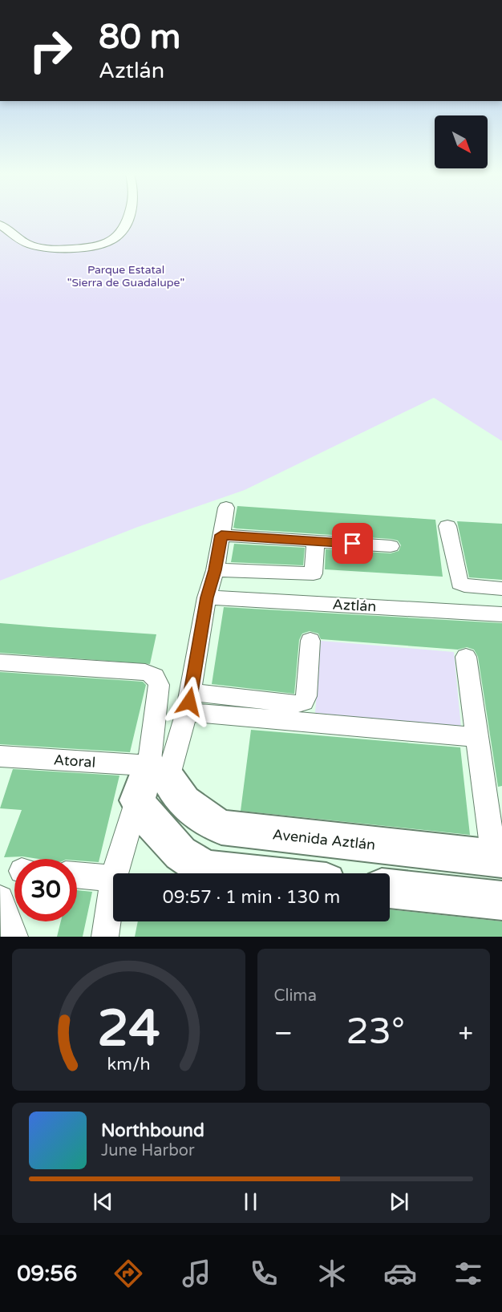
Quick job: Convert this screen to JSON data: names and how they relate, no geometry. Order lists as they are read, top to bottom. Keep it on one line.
{"streets":{"street":["Aztlán","Atoral","Avenida Aztlán"]},"crossings":[["Atoral","Avenida Aztlán"]],"parks":["Parque Estatal \"Sierra de Guadalupe\""],"north":"bottom right","page":{"turn":["80 m","Aztlán"],"limit":"30","trip":"09:57 · 1 min · 130 m","tile":"Clima","heat":["−","23°","+"],"song":["Northbound","June Harbor"],"tabs":"09:56","gauge":["24","km/h"]}}
